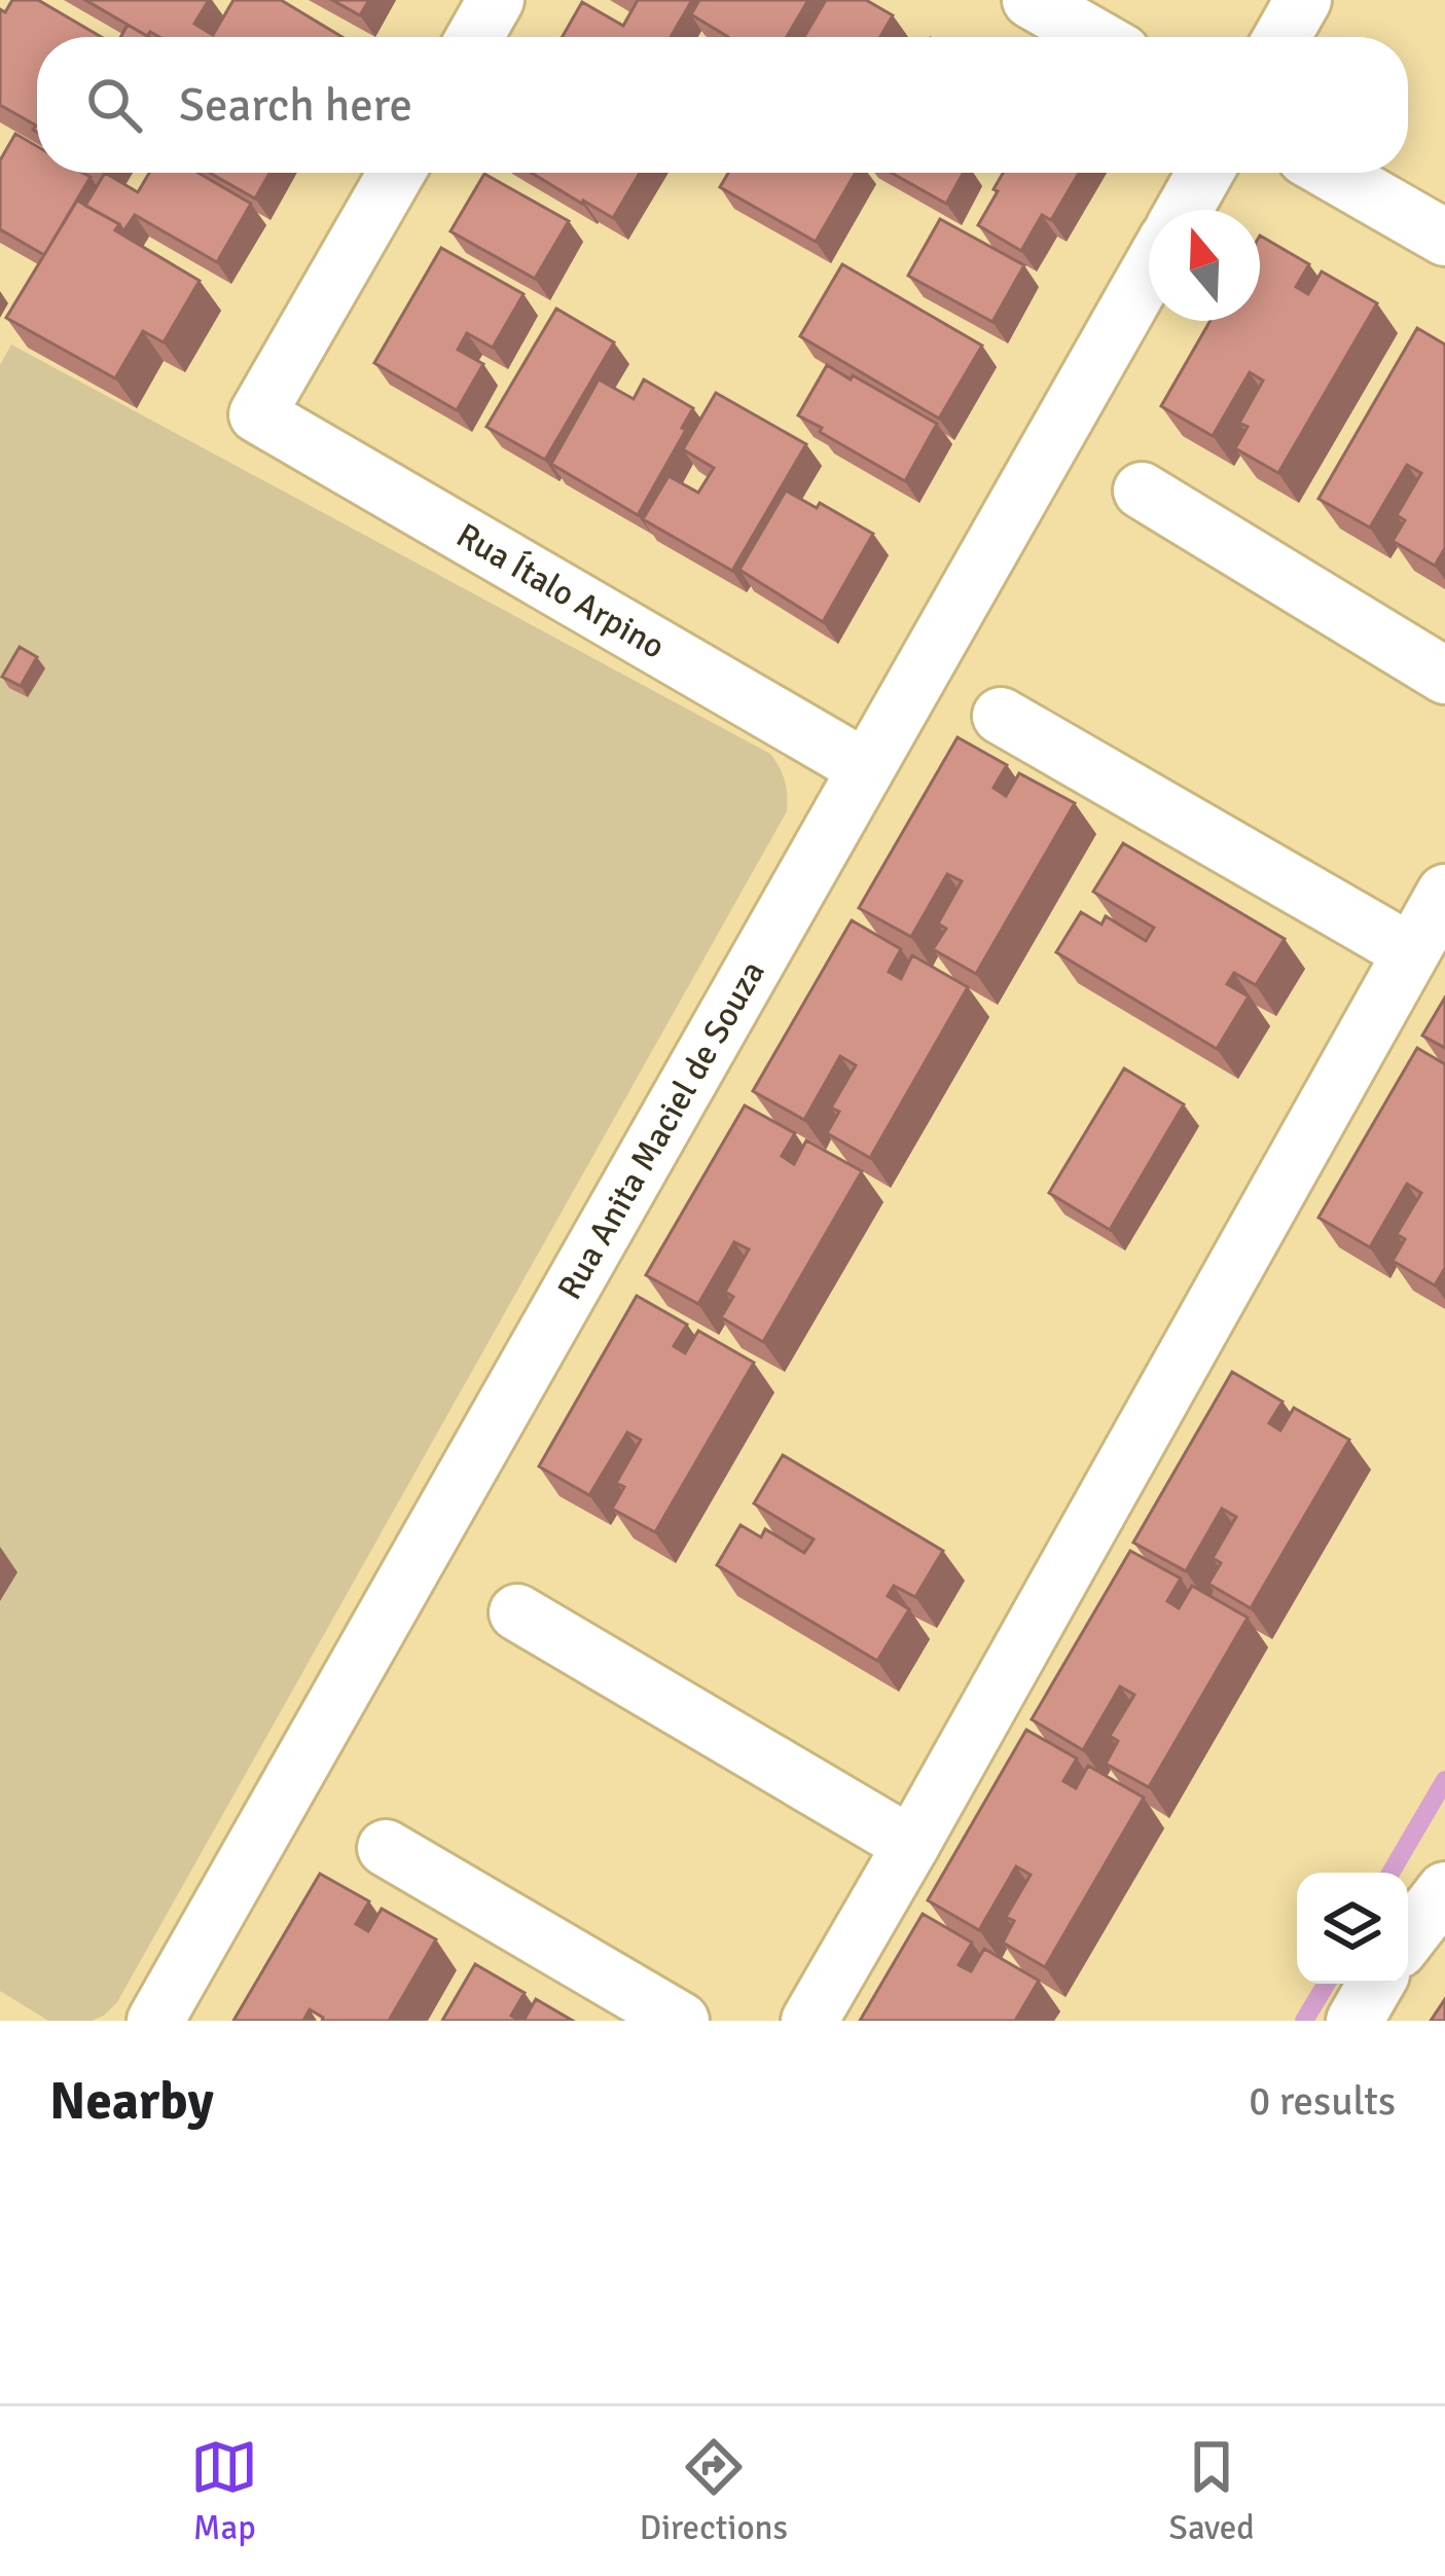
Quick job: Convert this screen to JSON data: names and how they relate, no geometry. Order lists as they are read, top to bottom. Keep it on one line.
{"streets":{"street":["Rua Ítalo Arpino","Rua Anita Maciel de Souza"]},"crossings":[["Rua Ítalo Arpino","Rua Anita Maciel de Souza"]],"north":"top","page":{"search":"Search here","heading":["Nearby","0 results"],"nav":["Map","Directions","Saved"]}}
